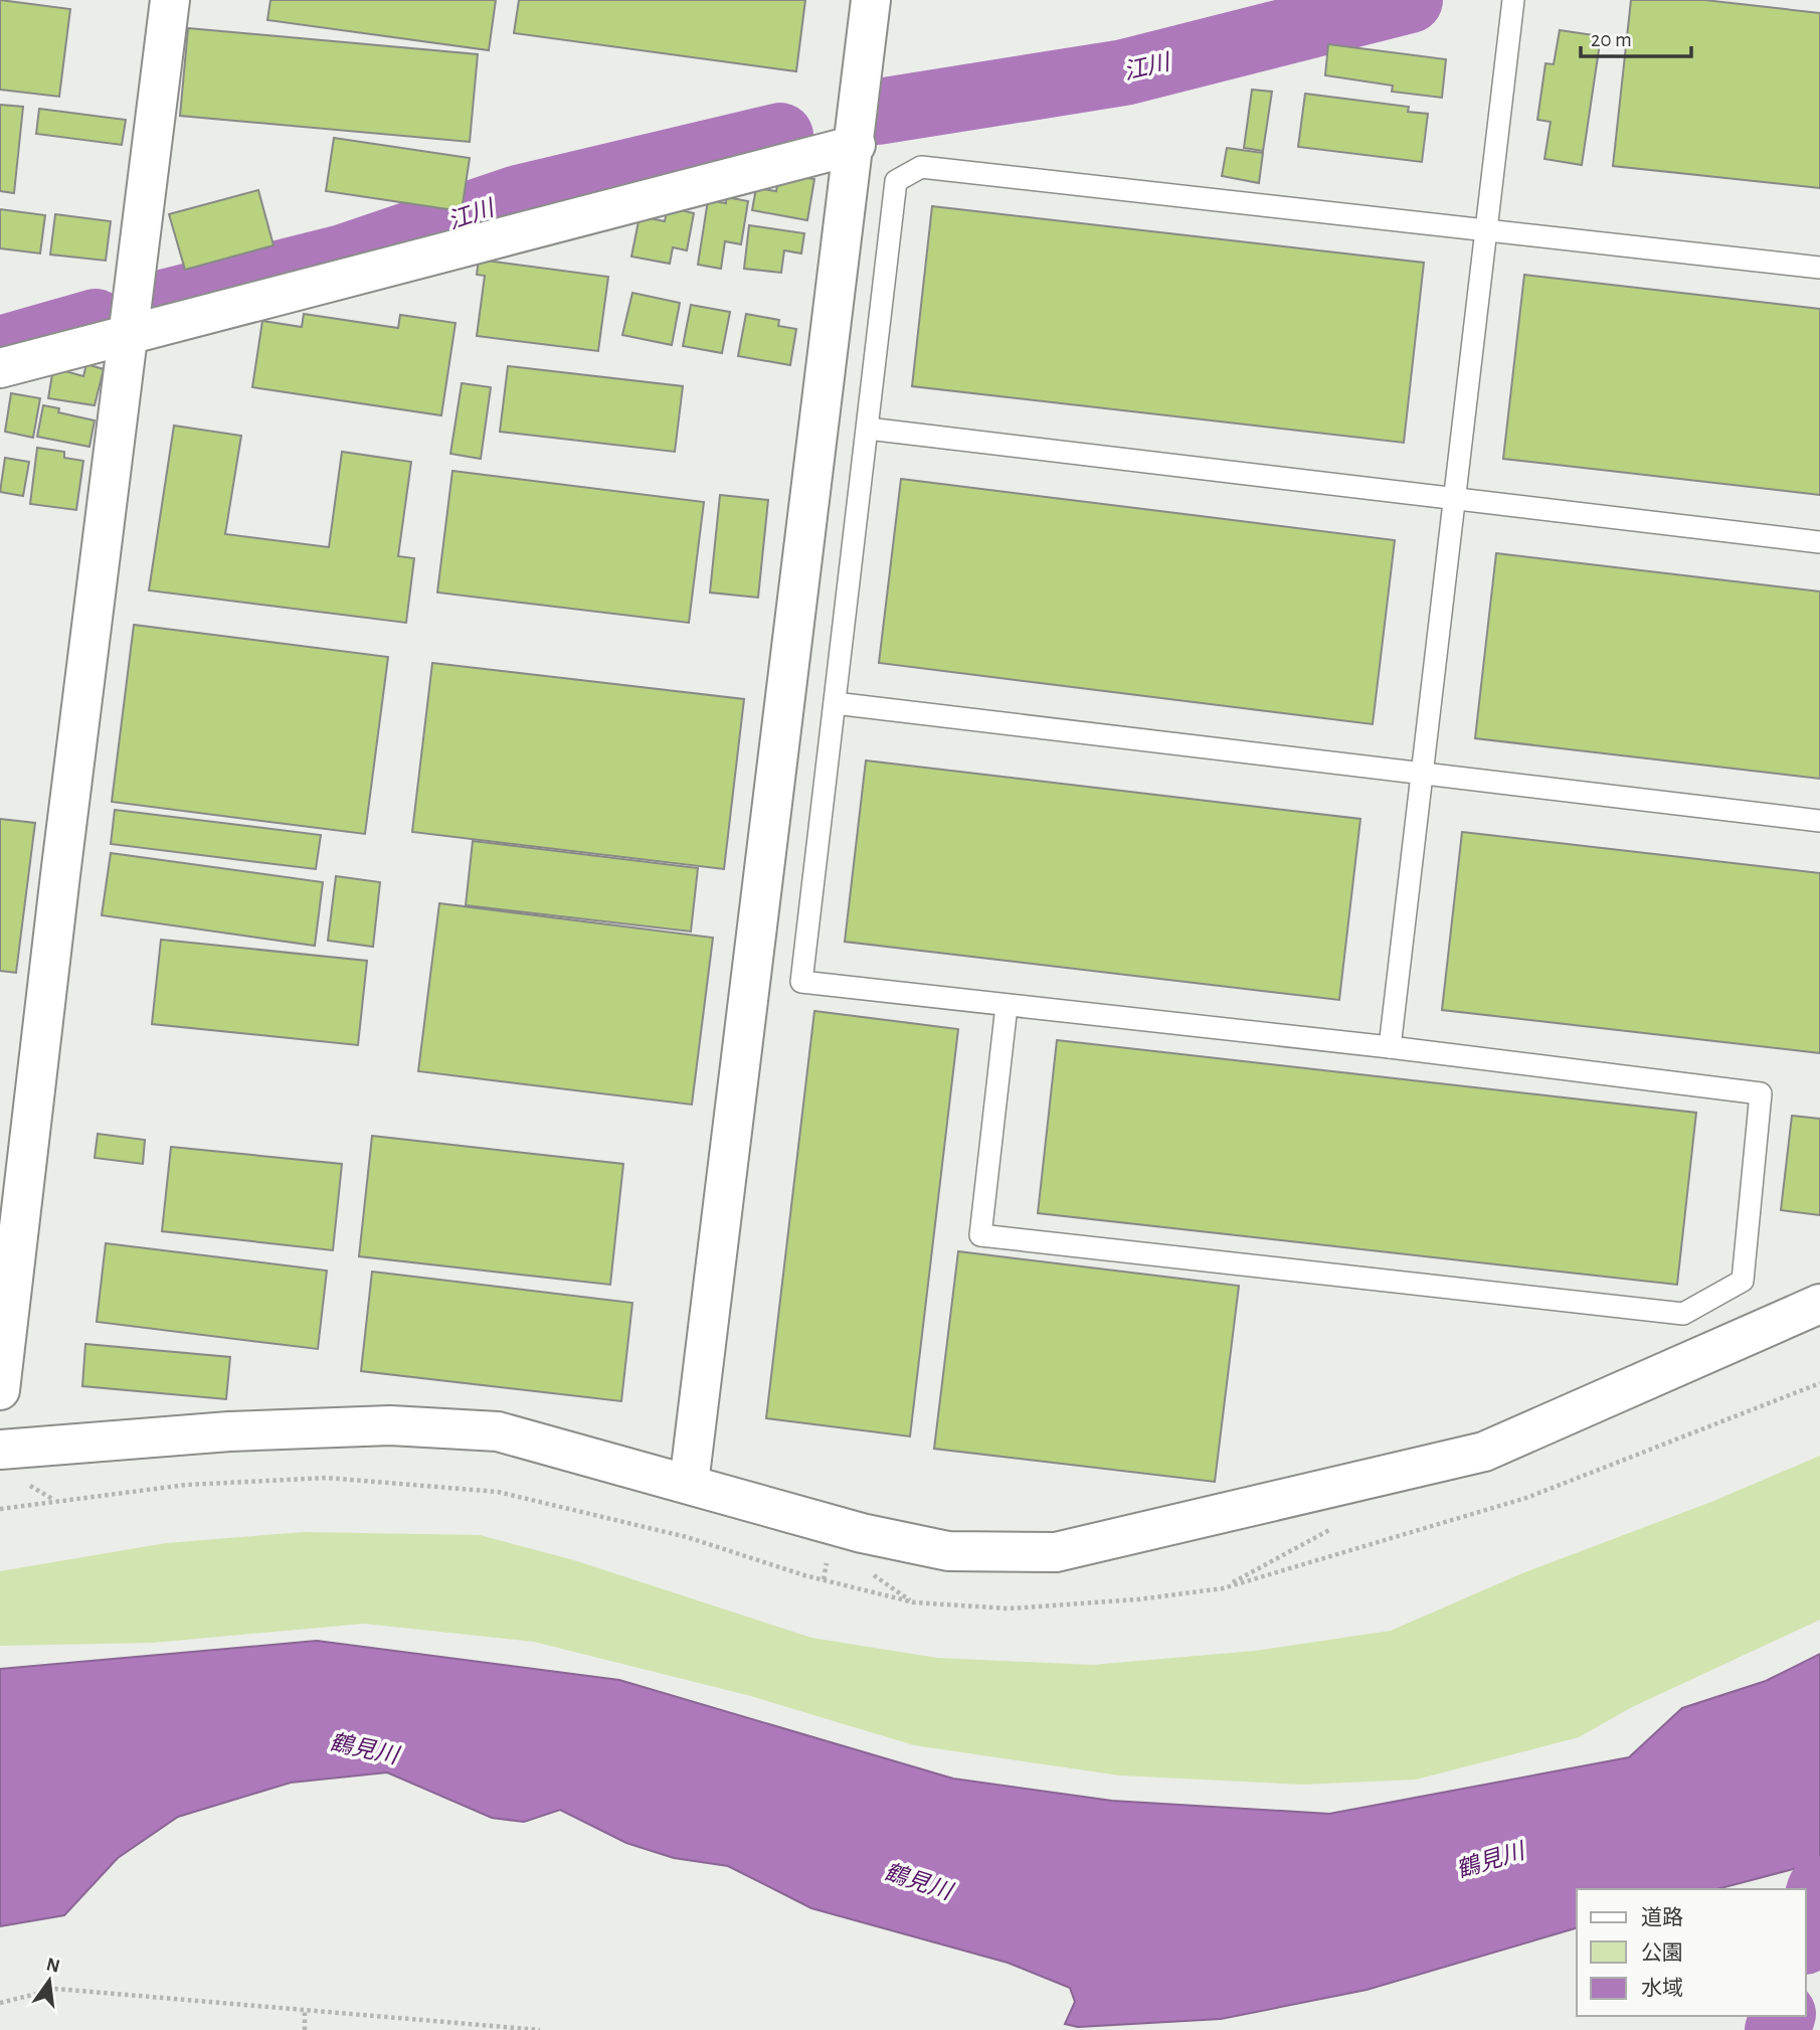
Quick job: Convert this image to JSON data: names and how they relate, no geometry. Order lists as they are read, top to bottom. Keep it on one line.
{"water":["江川","鶴見川"],"legend":["道路","公園","水域"],"scale_bar":"20 m","north":"top"}
